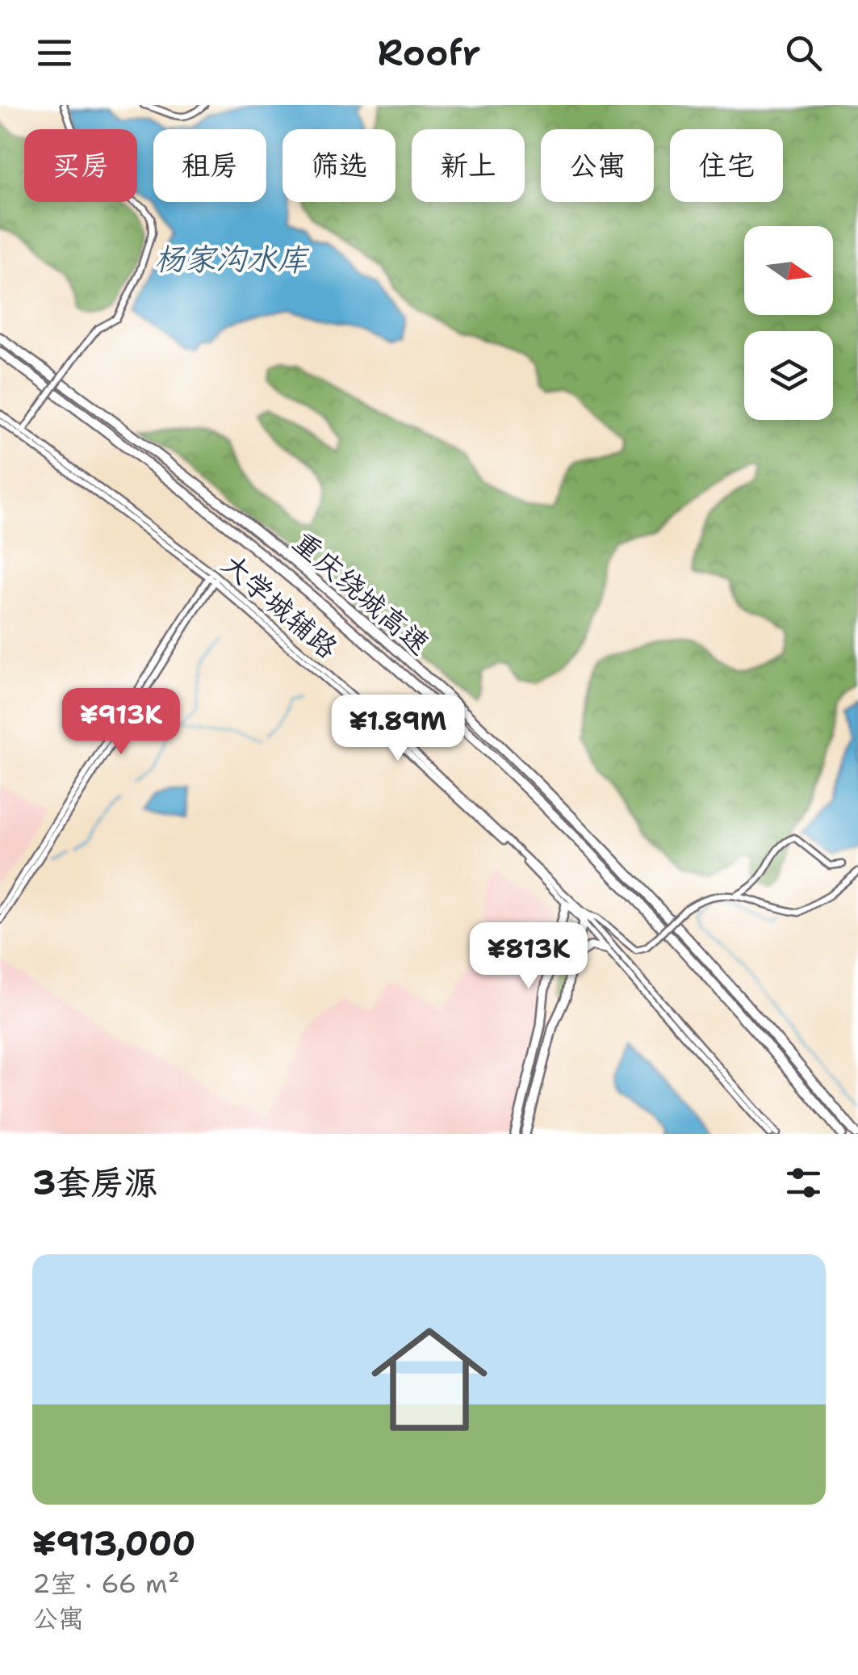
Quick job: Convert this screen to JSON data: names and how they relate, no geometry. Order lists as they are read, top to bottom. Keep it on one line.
{"streets":{"highway":["重庆绕城高速"],"street":["大学城辅路"]},"water":["杨家沟水库"],"north":"right","page":{"header":"Roofr","chip":["买房","租房","筛选","新上","公寓","住宅"],"price":["¥913K","¥1.89M","¥813K"],"heading":"3套房源","list":[{"name":"¥913,000","note":"2室 · 66 m² · 公寓"}]}}
